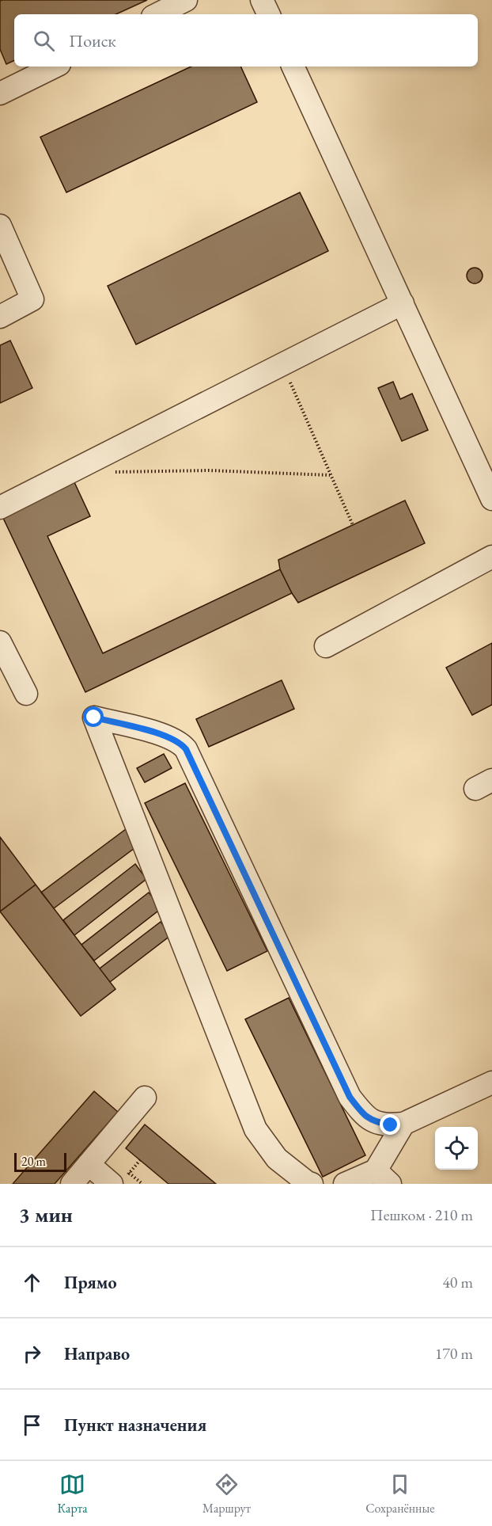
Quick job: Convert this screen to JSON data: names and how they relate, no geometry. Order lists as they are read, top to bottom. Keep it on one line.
{"scale_bar":"20 m","page":{"search":"Поиск","scale":"20 m","heading":["3 мин","Пешком · 210 m"],"list":[["Прямо","40 m"],["Направо","170 m"],"Пункт назначения"],"nav":["Карта","Маршрут","Сохранённые"]}}
